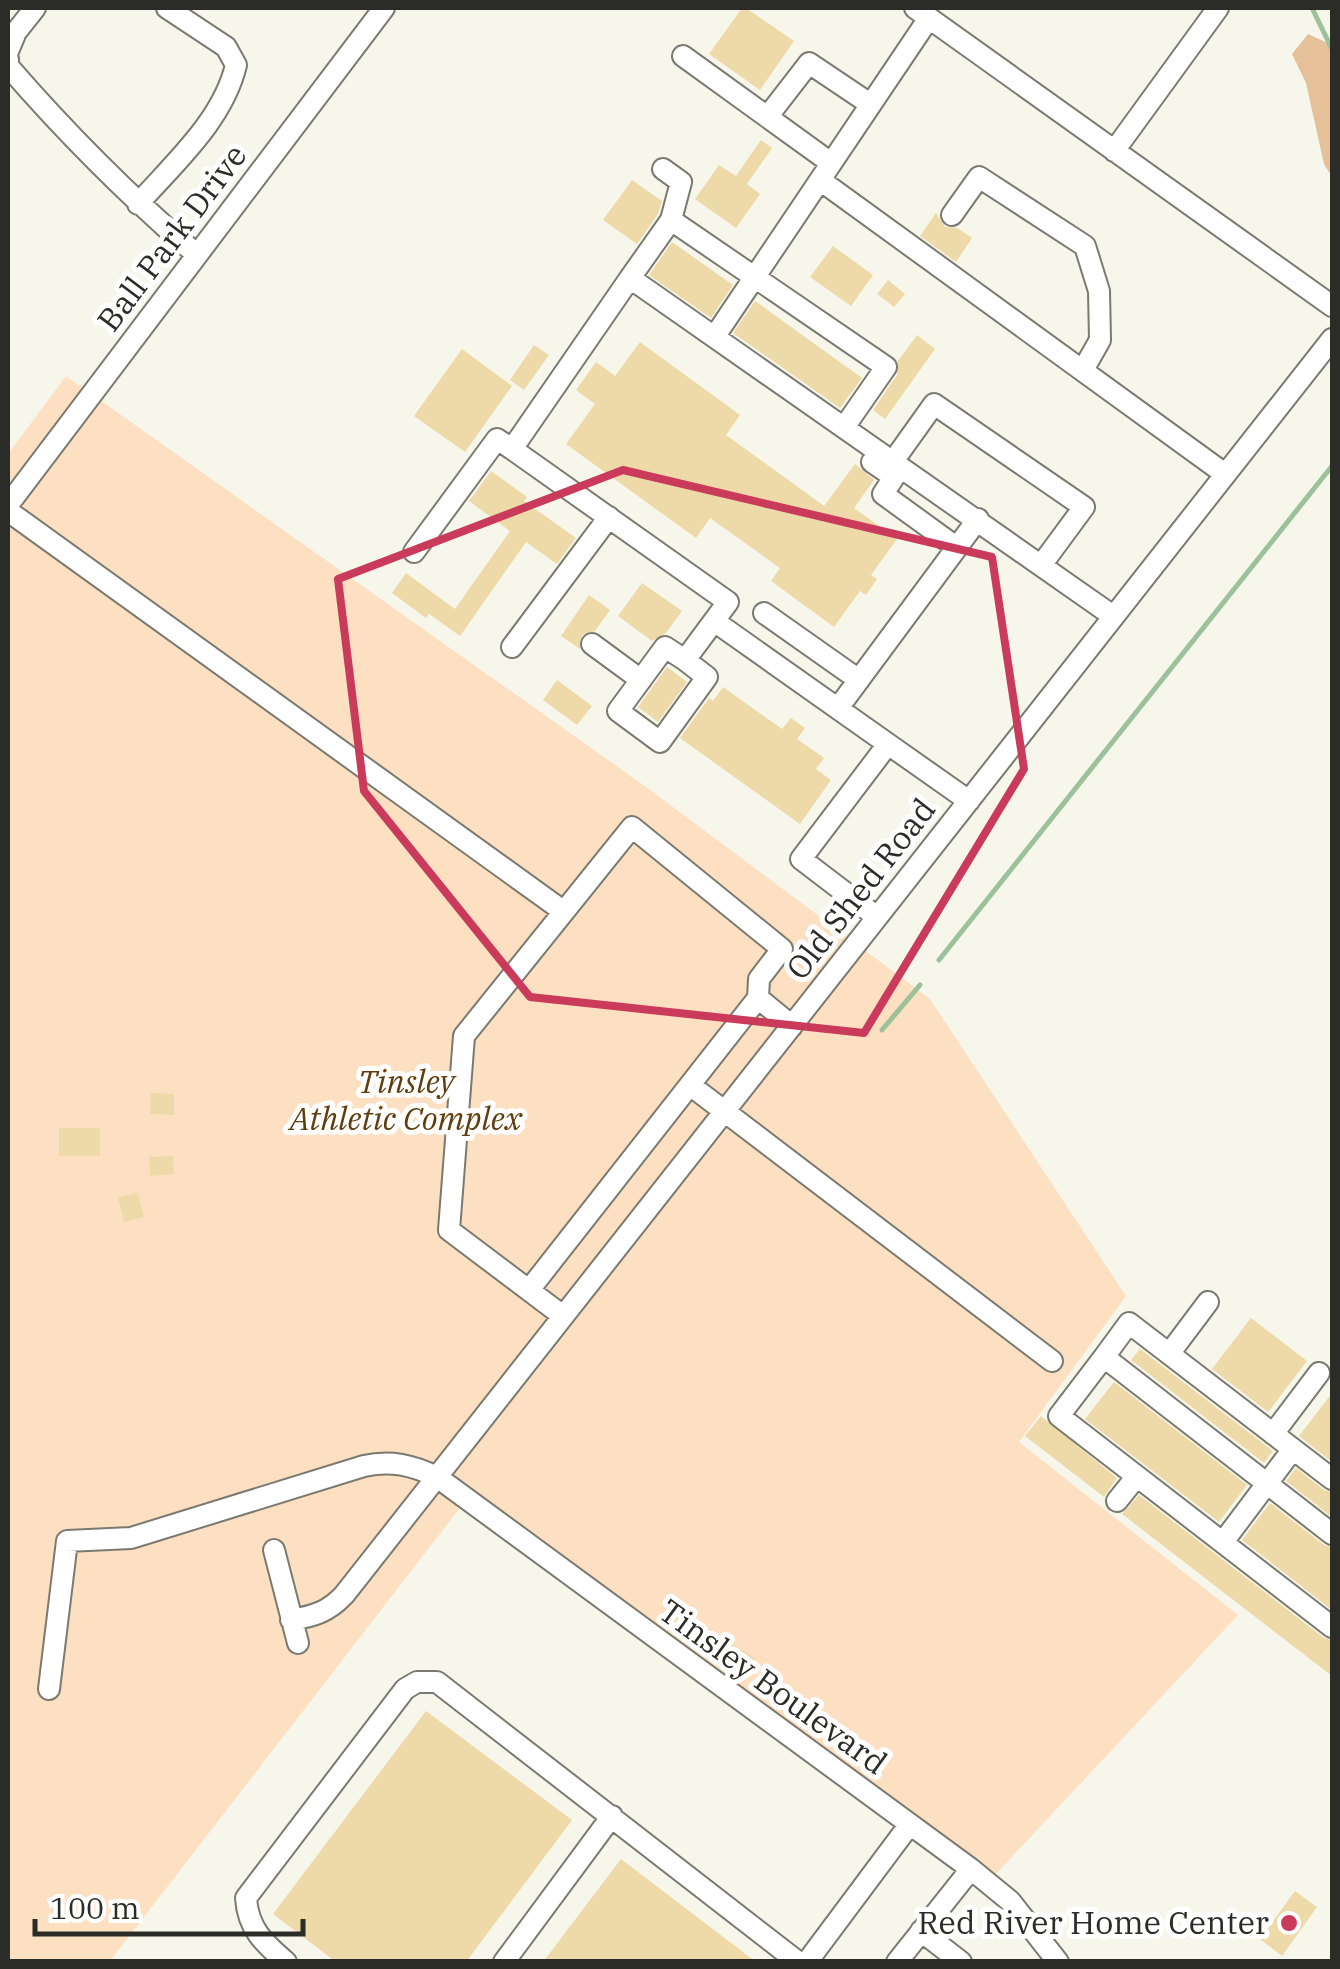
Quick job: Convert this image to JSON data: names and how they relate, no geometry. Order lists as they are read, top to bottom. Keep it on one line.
{"streets":{"street":["Ball Park Drive","Old Shed Road","Tinsley Boulevard"]},"crossings":[["Old Shed Road","Tinsley Boulevard"]],"parks":["Tinsley Athletic Complex"],"places":["Red River Home Center"],"scale_bar":"100 m"}
